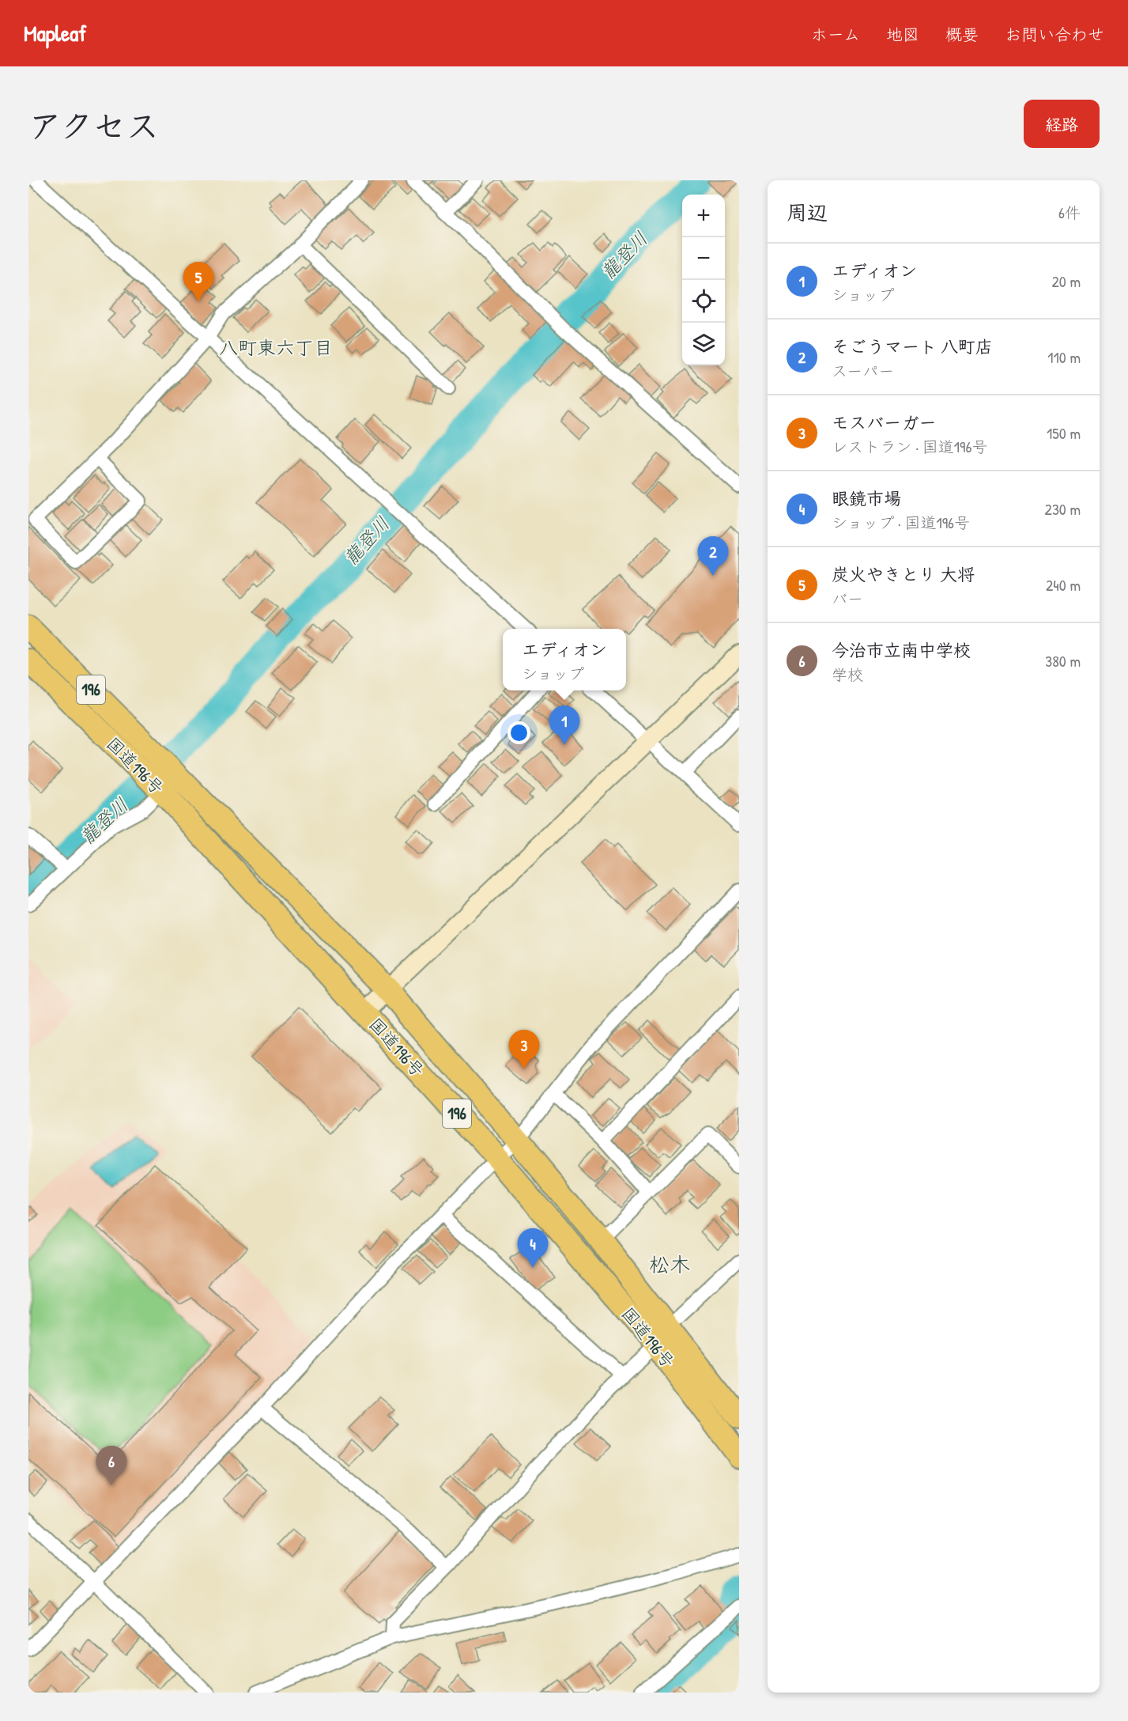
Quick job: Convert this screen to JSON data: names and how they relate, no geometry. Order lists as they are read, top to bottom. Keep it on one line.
{"streets":{"highway":["196","国道196号"]},"districts":["八町東六丁目","松木"],"water":["龍登川"],"page":{"header":"Mapleaf","nav":["ホーム","地図","概要","お問い合わせ"],"title":"アクセス","buttons":"経路","heading":["周辺","6件"],"map_buttons":["+","−"],"list":[{"mark":"1","name":"エディオン","note":"ショップ","value":"20 m"},{"mark":"2","name":"そごうマート 八町店","note":"スーパー","value":"110 m"},{"mark":"3","name":"モスバーガー","note":"レストラン · 国道196号","value":"150 m"},{"mark":"4","name":"眼鏡市場","note":"ショップ · 国道196号","value":"230 m"},{"mark":"5","name":"炭火やきとり 大将","note":"バー","value":"240 m"},{"mark":"6","name":"今治市立南中学校","note":"学校","value":"380 m"}],"pins":["5","2","1","3","4","6"],"popup":["エディオン","ショップ"]}}
